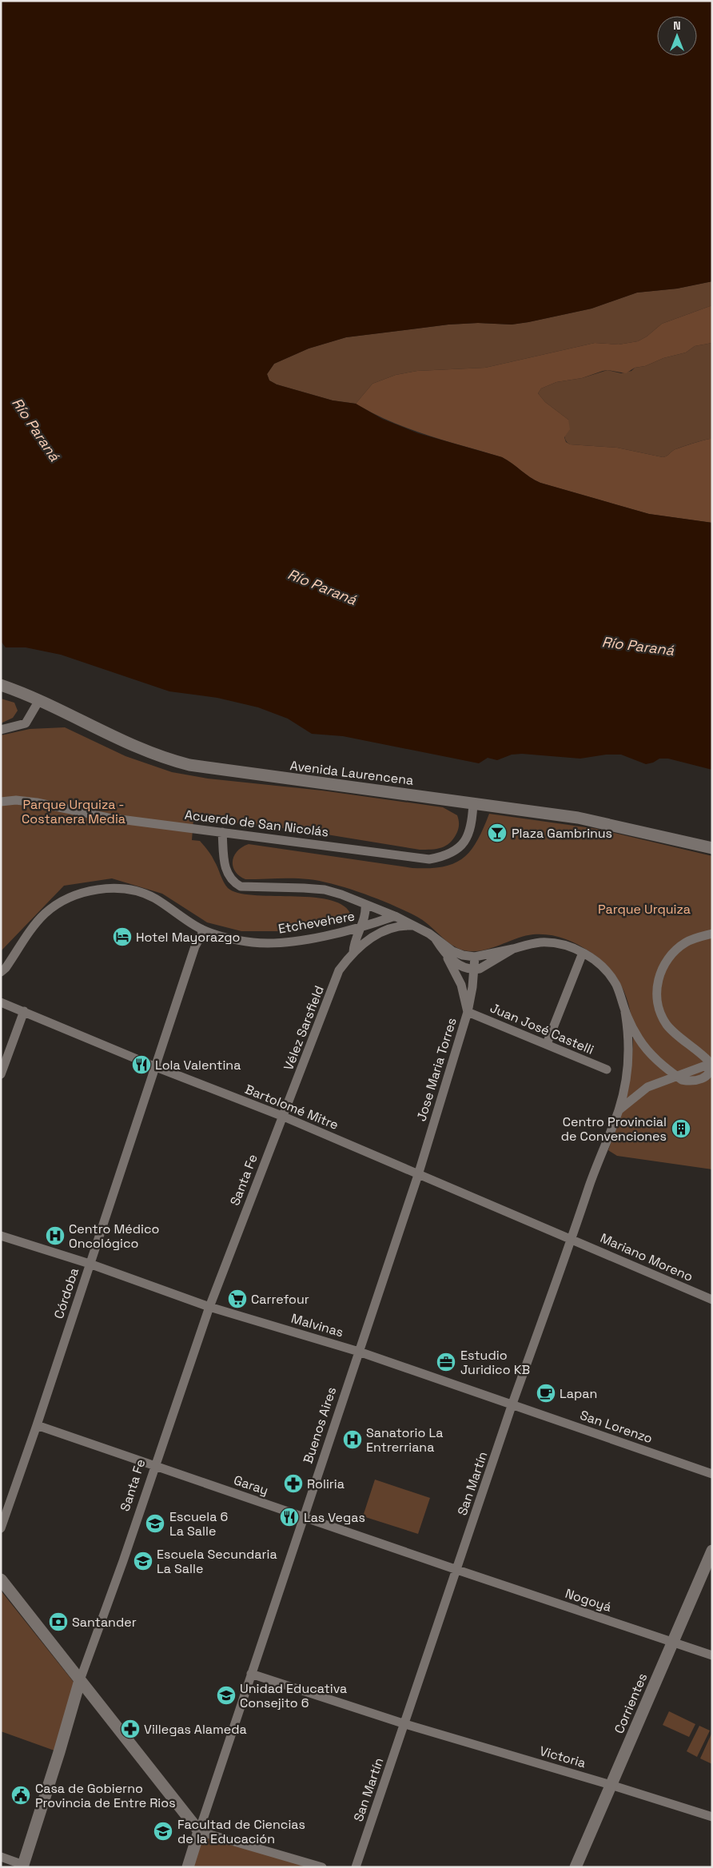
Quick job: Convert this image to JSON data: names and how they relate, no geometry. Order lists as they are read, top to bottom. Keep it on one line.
{"streets":{"street":["Avenida Laurencena","Acuerdo de San Nicolás","Etchevehere","Vélez Sarsfield","Juan José Castelli","Jose Maria Torres","Bartolomé Mitre","Santa Fe","Mariano Moreno","Córdoba","Malvinas","Buenos Aires","San Lorenzo","San Martín","Garay","Nogoyá","Corrientes","Victoria"]},"crossings":[["Avenida Laurencena","Acuerdo de San Nicolás"],["Acuerdo de San Nicolás","Etchevehere"],["Etchevehere","Vélez Sarsfield"],["Etchevehere","Córdoba"],["Vélez Sarsfield","Bartolomé Mitre"],["Vélez Sarsfield","Santa Fe"],["Juan José Castelli","Jose Maria Torres"],["Jose Maria Torres","Bartolomé Mitre"],["Jose Maria Torres","Buenos Aires"],["Bartolomé Mitre","Santa Fe"],["Bartolomé Mitre","Mariano Moreno"],["Bartolomé Mitre","Córdoba"],["Bartolomé Mitre","Buenos Aires"],["Bartolomé Mitre","San Martín"],["Santa Fe","Malvinas"],["Santa Fe","Garay"],["Mariano Moreno","San Martín"],["Córdoba","Malvinas"],["Córdoba","Garay"],["Malvinas","Buenos Aires"],["Malvinas","San Lorenzo"],["Malvinas","San Martín"],["Buenos Aires","Garay"],["Buenos Aires","Victoria"],["San Lorenzo","San Martín"],["San Martín","Garay"],["San Martín","Nogoyá"],["San Martín","Victoria"],["Garay","Nogoyá"],["Nogoyá","Corrientes"],["Corrientes","Victoria"]],"water":["Río Paraná"],"parks":["Parque Urquiza - Costanera Media","Parque Urquiza"],"places":{"bar":["Plaza Gambrinus"],"hotel":["Hotel Mayorazgo"],"restaurant":["Lola Valentina","Las Vegas"],"building":["Centro Provincial de Convenciones"],"hospital":["Centro Médico Oncológico","Sanatorio La Entrerriana"],"supermarket":["Carrefour"],"office":["Estudio Juridico KB"],"cafe":["Lapan"],"pharmacy":["Roliria","Villegas Alameda"],"school or university":["Escuela 6 La Salle","Escuela Secundaria La Salle","Unidad Educativa Consejito 6","Facultad de Ciencias de la Educación"],"bank":["Santander"],"public building":["Casa de Gobierno Provincia de Entre Rios"]},"north":"top"}
